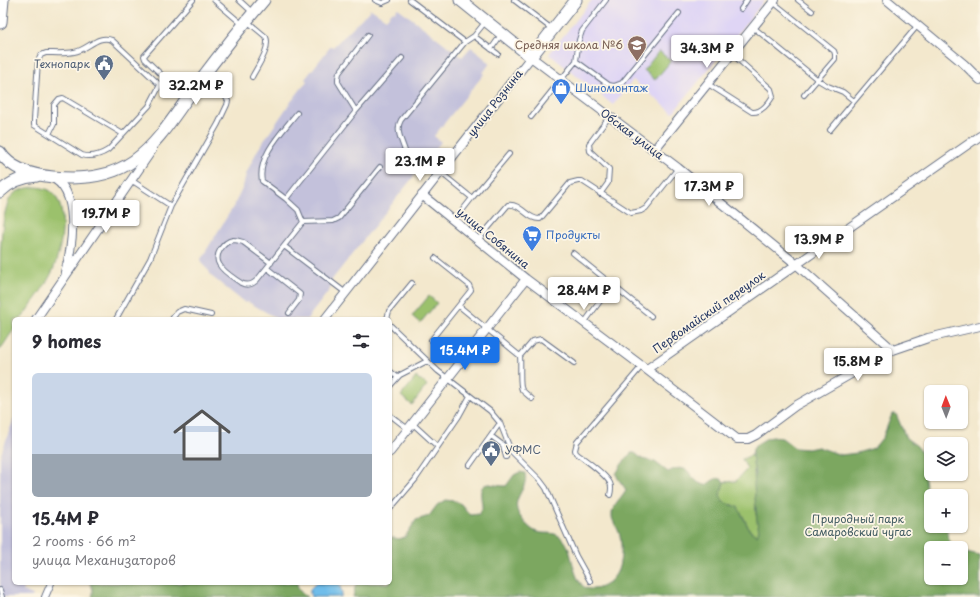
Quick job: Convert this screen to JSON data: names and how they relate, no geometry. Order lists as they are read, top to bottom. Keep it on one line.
{"streets":{"main road":["улица Рознина","Обская улица"],"street":["улица Собянина","Первомайский переулок"]},"crossings":[["улица Рознина","Обская улица"],["улица Рознина","улица Собянина"],["Обская улица","улица Собянина"],["Обская улица","Первомайский переулок"],["улица Собянина","Первомайский переулок"]],"parks":["Природный парк Самаровский чугас"],"places":{"school or university":["Средняя школа №6"],"public building":["Технопарк","УФМС"],"shop":["Шиномонтаж"],"supermarket":["Продукты"]},"north":"top","page":{"price":["34.3M ₽","32.2M ₽","23.1M ₽","17.3M ₽","19.7M ₽","13.9M ₽","28.4M ₽","15.4M ₽","15.8M ₽"],"heading":"9 homes","list":[{"name":"15.4M ₽","note":"2 rooms · 66 m² · улица Механизаторов"}],"map_buttons":["+","−"]}}
